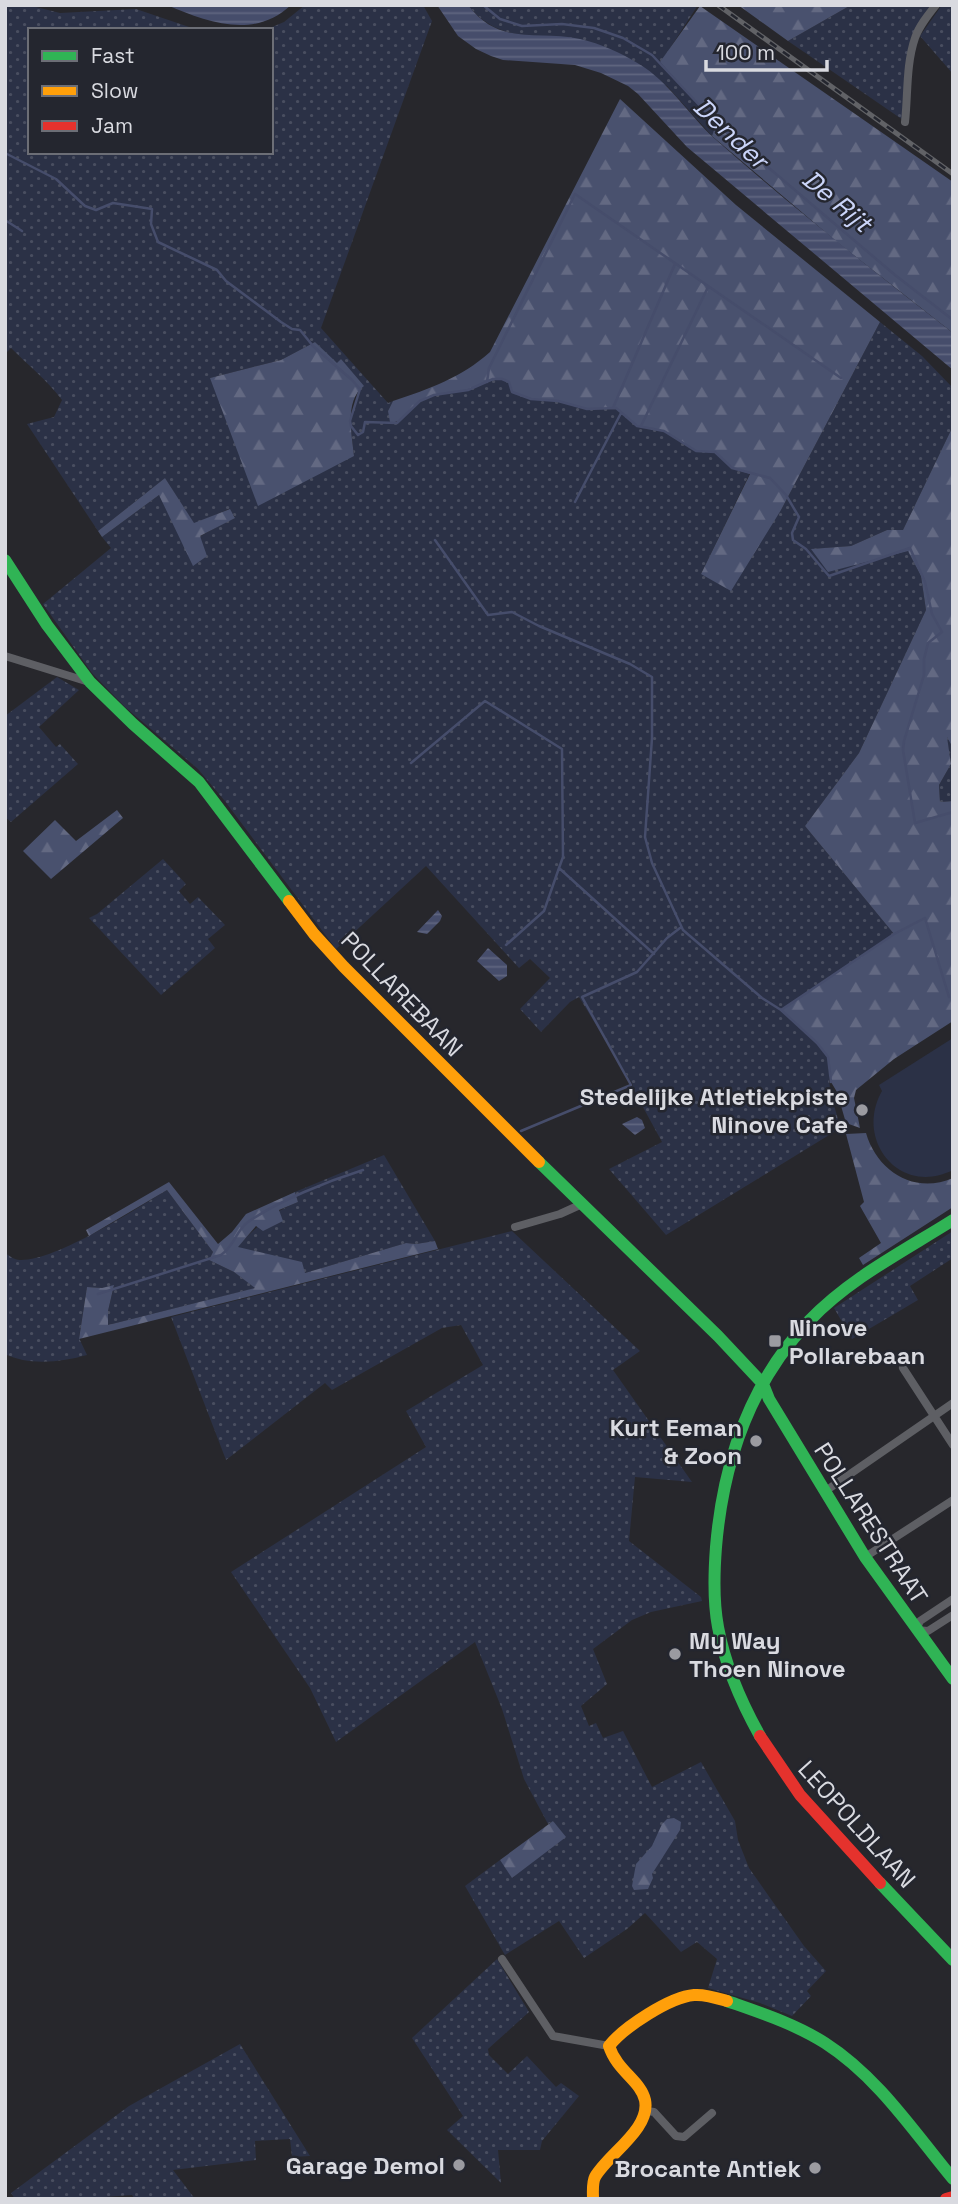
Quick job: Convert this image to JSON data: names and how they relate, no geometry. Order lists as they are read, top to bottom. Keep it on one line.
{"streets":{"street":["POLLAREBAAN","POLLARESTRAAT","LEOPOLDLAAN"]},"crossings":[["POLLAREBAAN","POLLARESTRAAT"],["POLLAREBAAN","LEOPOLDLAAN"],["POLLARESTRAAT","LEOPOLDLAAN"]],"water":["Dender","De Rijt"],"places":{"other":["Stedelijke Atletiekpiste Ninove Cafe","Kurt Eeman & Zoon","My Way Thoen Ninove","Garage Demol","Brocante Antiek"],"transit":["Ninove Pollarebaan"]},"legend":["Fast","Slow","Jam"],"scale_bar":"100 m"}
